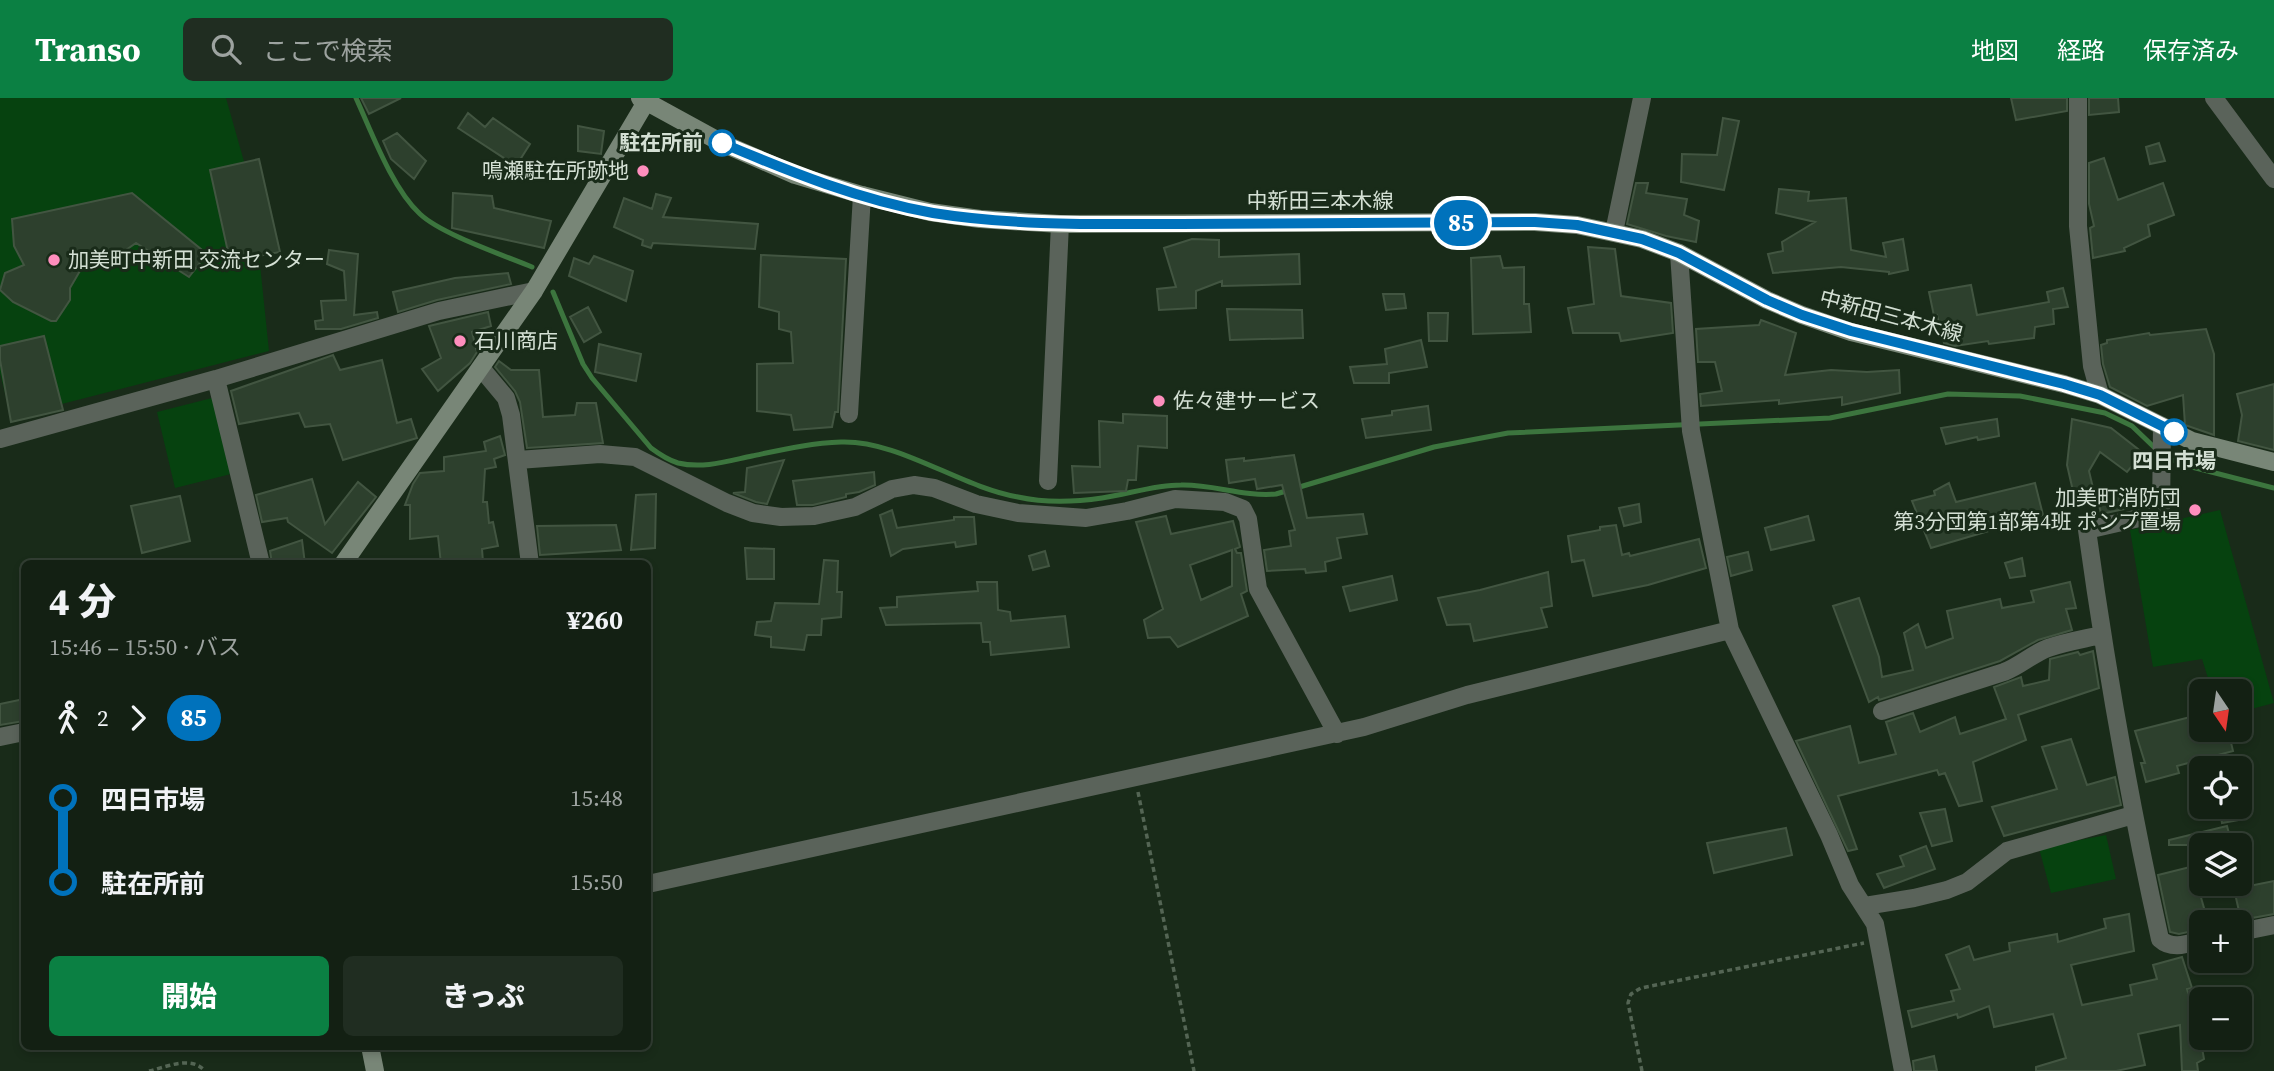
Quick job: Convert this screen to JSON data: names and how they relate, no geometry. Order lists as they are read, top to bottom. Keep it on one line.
{"streets":{"main road":["中新田三本木線"]},"places":["駐在所前","鳴瀬駐在所跡地","加美町中新田 交流センター","石川商店","佐々建サービス","四日市場","加美町消防団 第3分団第1部第4班 ポンプ置場"],"lines":["bus line 85"],"north":"bottom","page":{"header":"Transo","search":"ここで検索","nav":["地図","経路","保存済み"],"on_map":"85","heading":["4 分","15:46 – 15:50 · バス","¥260"],"map_buttons":["+","−"],"legs":["2","85"],"list":[{"name":"四日市場","value":"15:48"},{"name":"駐在所前","value":"15:50"}],"buttons":["開始","きっぷ"]}}
